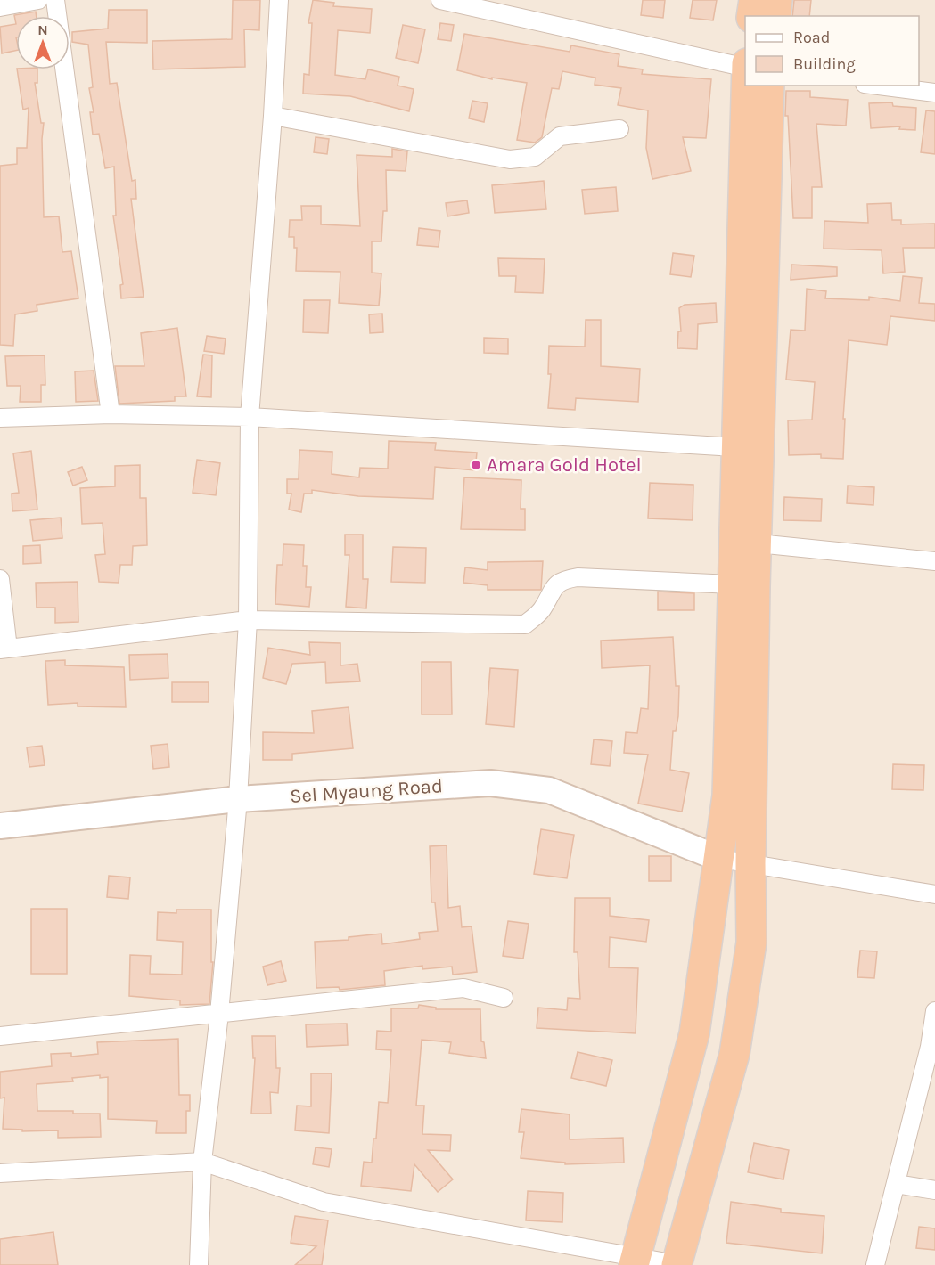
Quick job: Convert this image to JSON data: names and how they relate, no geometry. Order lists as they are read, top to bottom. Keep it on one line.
{"streets":{"main road":["Sel Myaung Road"]},"places":["Amara Gold Hotel"],"legend":["Road","Building"],"north":"top"}
